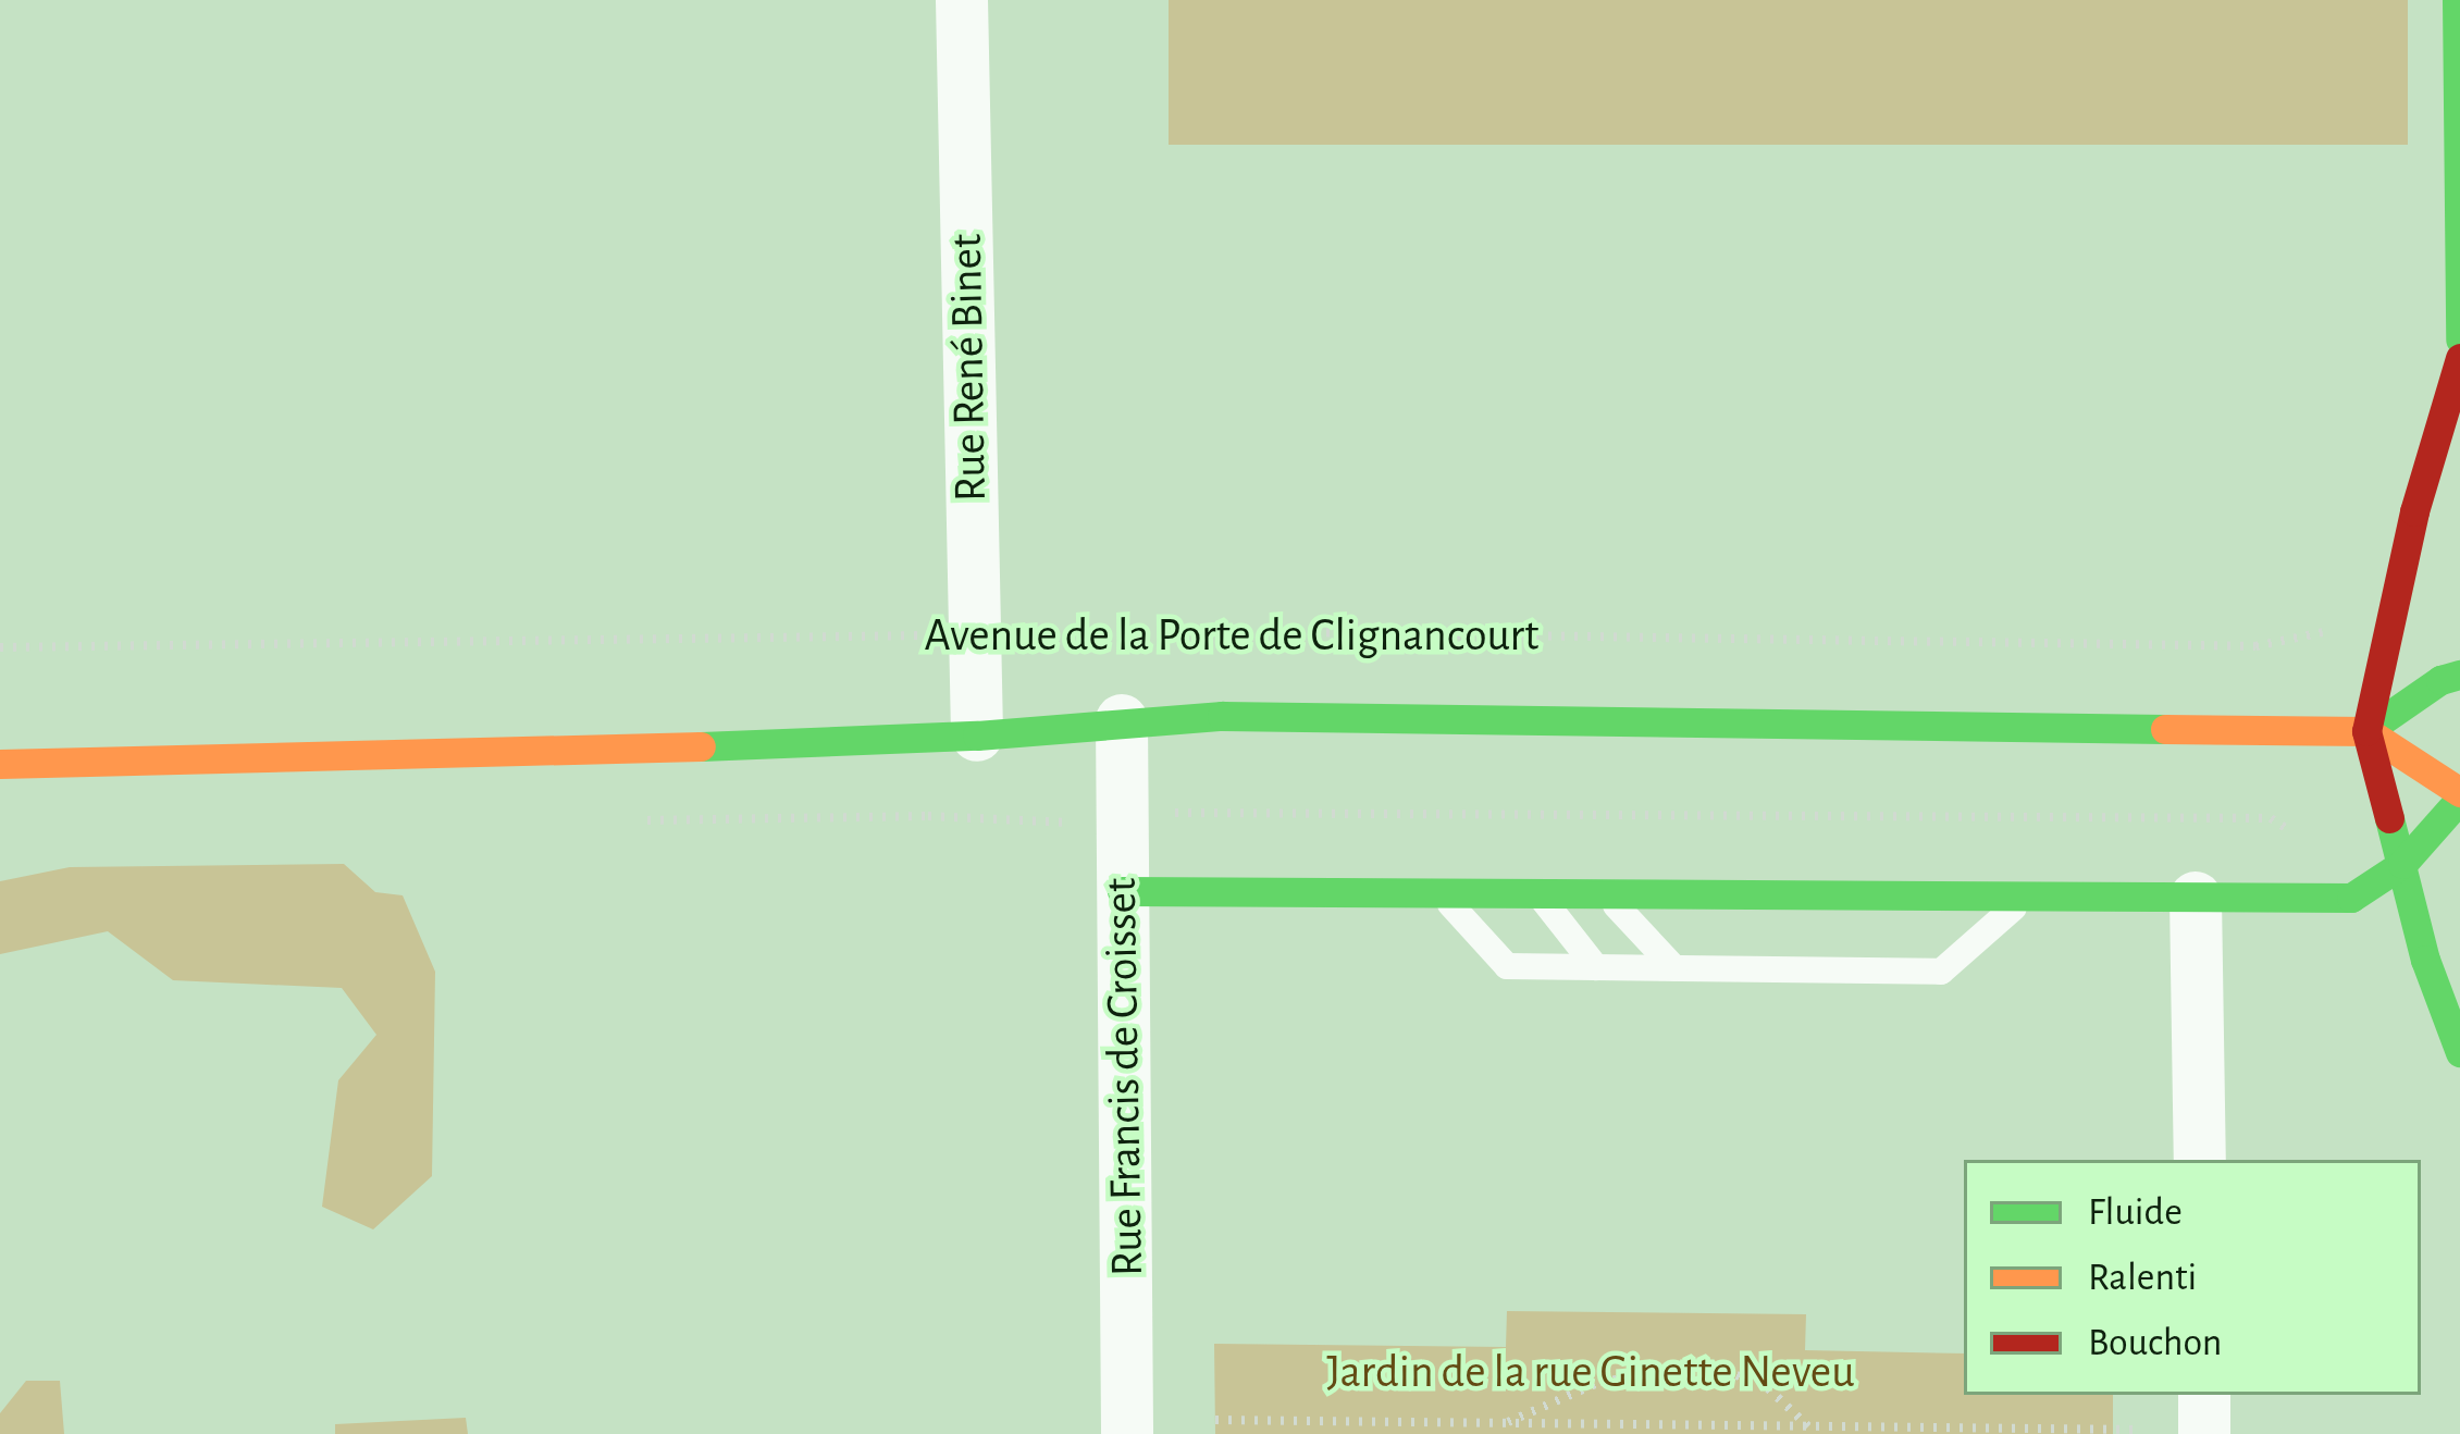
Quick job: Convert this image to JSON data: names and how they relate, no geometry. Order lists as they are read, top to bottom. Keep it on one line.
{"streets":{"main road":["Avenue de la Porte de Clignancourt"],"street":["Rue René Binet","Rue Francis de Croisset"]},"crossings":[["Rue René Binet","Avenue de la Porte de Clignancourt"],["Avenue de la Porte de Clignancourt","Rue Francis de Croisset"]],"parks":["Jardin de la rue Ginette Neveu"],"legend":["Fluide","Ralenti","Bouchon"]}
